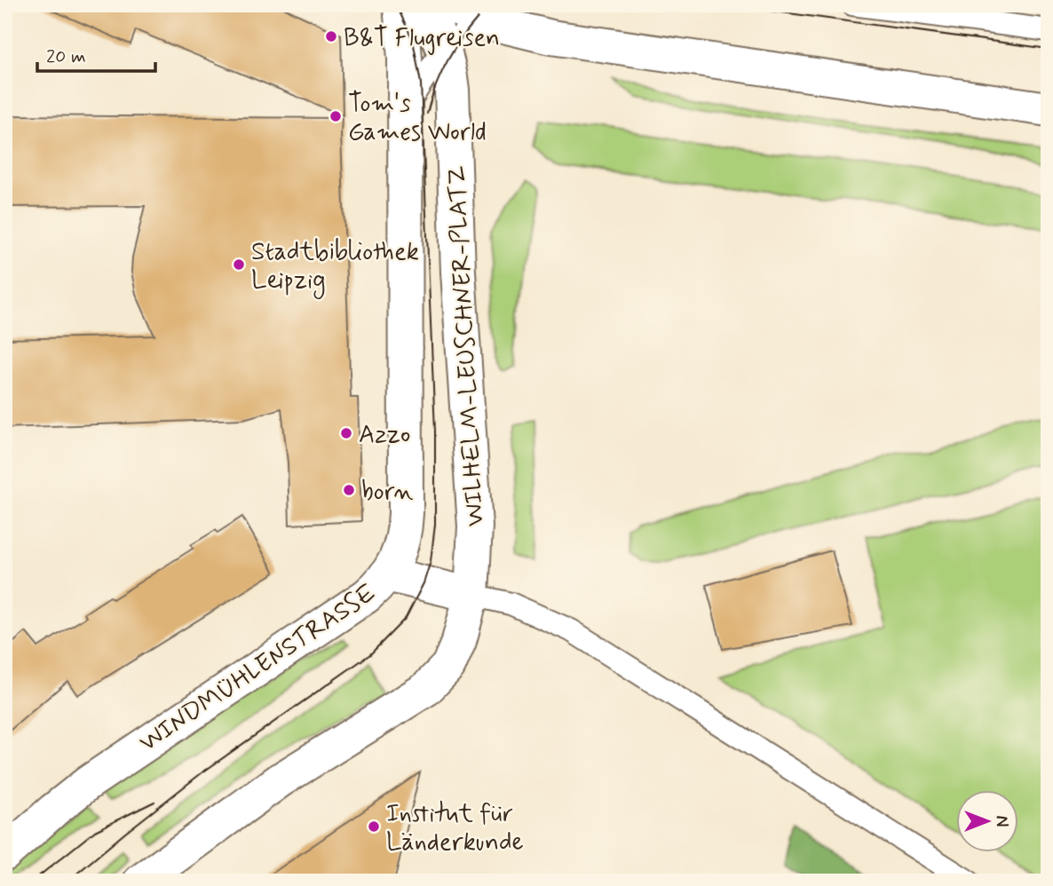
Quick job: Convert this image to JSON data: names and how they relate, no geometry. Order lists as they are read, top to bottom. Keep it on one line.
{"streets":{"street":["WILHELM-LEUSCHNER-PLATZ","WINDMÜHLENSTRASSE"]},"crossings":[["WILHELM-LEUSCHNER-PLATZ","WINDMÜHLENSTRASSE"]],"places":["B&T Flugreisen","Tom's Games World","Stadtbibliothek Leipzig","Azzo","born","Institut für Länderkunde"],"scale_bar":"20 m","north":"right"}
